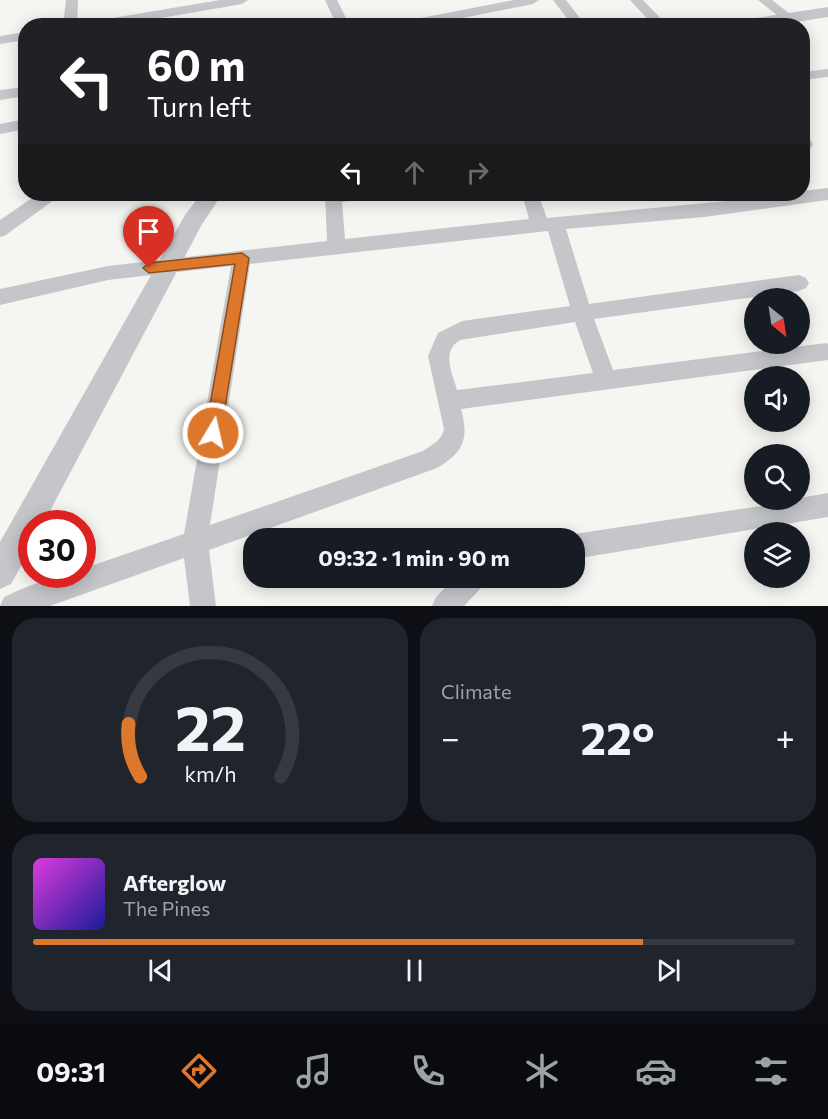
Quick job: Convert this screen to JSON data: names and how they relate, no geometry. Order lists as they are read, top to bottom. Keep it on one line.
{"north":"bottom right","page":{"turn":["60 m","Turn left"],"limit":"30","trip":"09:32 · 1 min · 90 m","tile":"Climate","heat":["−","22°","+"],"song":["Afterglow","The Pines"],"tabs":"09:31","gauge":["22","km/h"]}}
